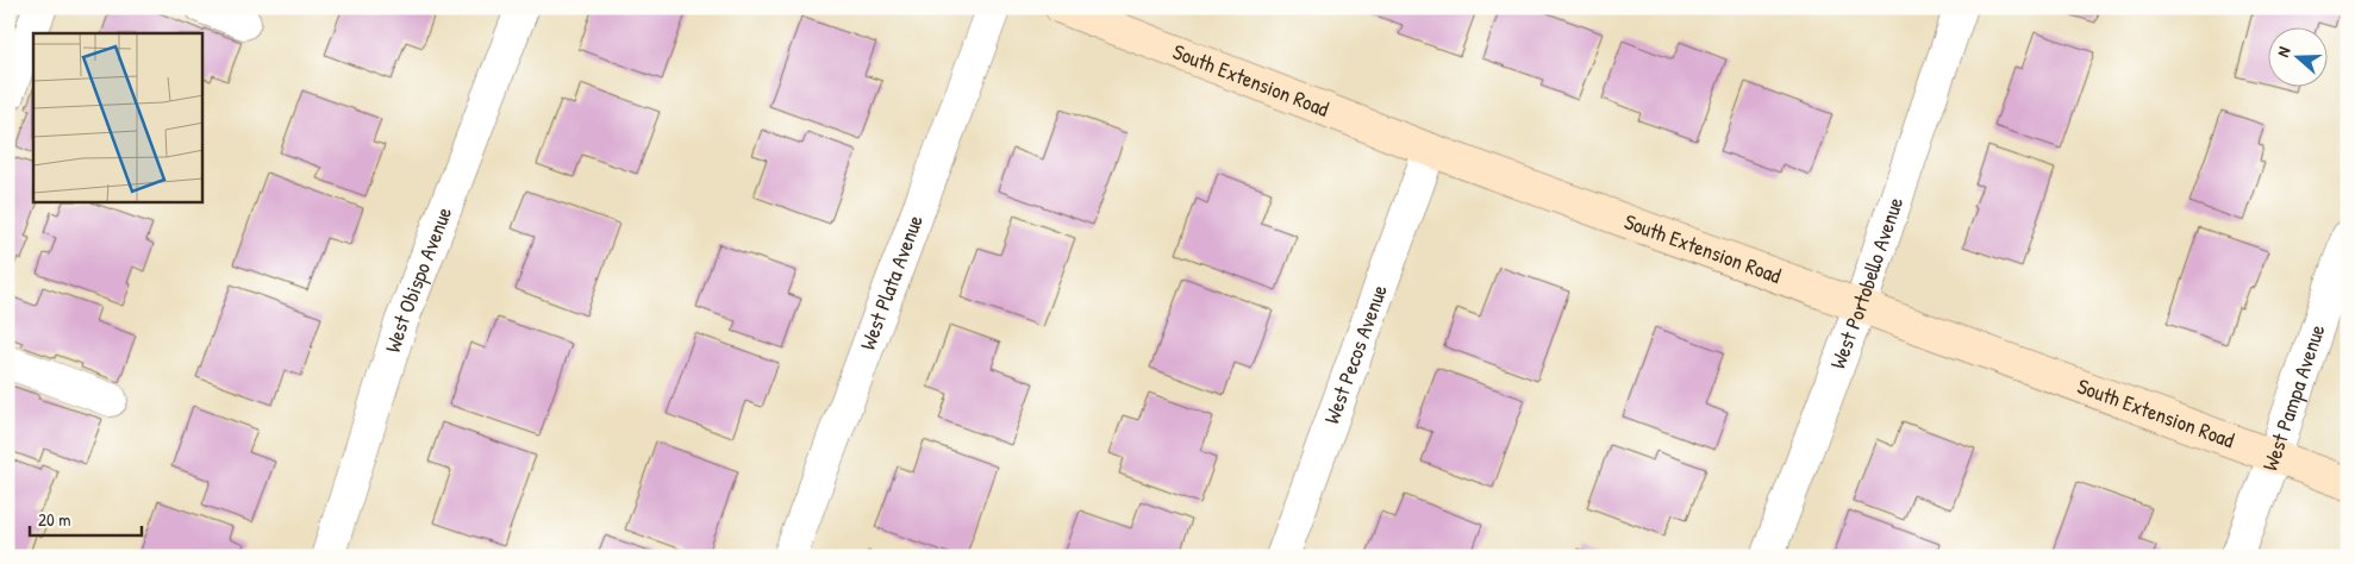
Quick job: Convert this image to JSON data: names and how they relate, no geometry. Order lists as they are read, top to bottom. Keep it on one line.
{"streets":{"street":["South Extension Road","West Obispo Avenue","West Plata Avenue","West Portobello Avenue","West Pecos Avenue","West Pampa Avenue"]},"crossings":[["South Extension Road","West Portobello Avenue"],["South Extension Road","West Pecos Avenue"],["South Extension Road","West Pampa Avenue"]],"scale_bar":"20 m","north":"left"}
